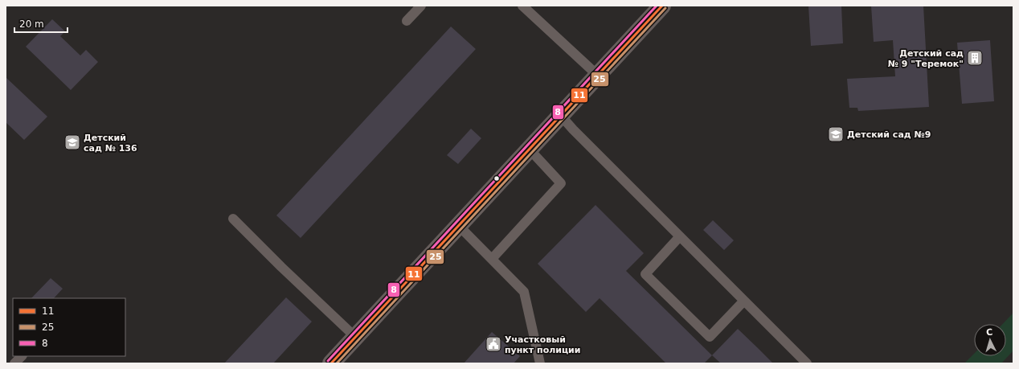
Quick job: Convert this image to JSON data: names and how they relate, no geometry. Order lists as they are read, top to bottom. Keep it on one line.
{"places":{"building":["Детский сад № 9 \"Теремок\""],"school or university":["Детский сад №9","Детский сад № 136"],"public building":["Участковый пункт полиции"]},"lines":["transit line 11","transit line 8","transit line 25"],"legend":["11","25","8"],"scale_bar":"20 m","north":"top"}
